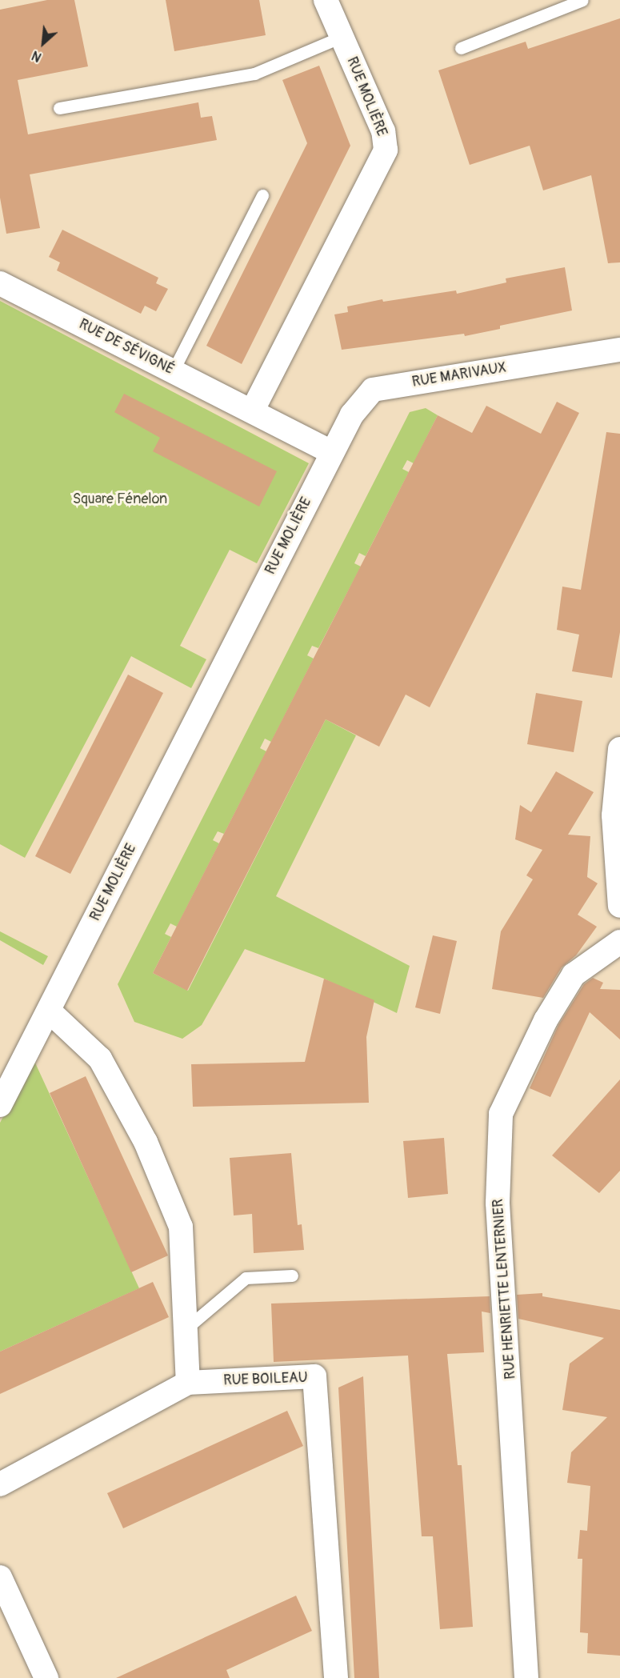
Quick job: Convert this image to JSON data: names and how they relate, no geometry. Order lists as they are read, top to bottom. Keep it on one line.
{"streets":{"street":["RUE MOLIÈRE","RUE DE SÉVIGNÉ","RUE MARIVAUX","RUE HENRIETTE LENTERNIER","RUE BOILEAU"]},"crossings":[["RUE MOLIÈRE","RUE DE SÉVIGNÉ"],["RUE MOLIÈRE","RUE MARIVAUX"]],"parks":["Square Fénelon"],"north":"bottom left"}
